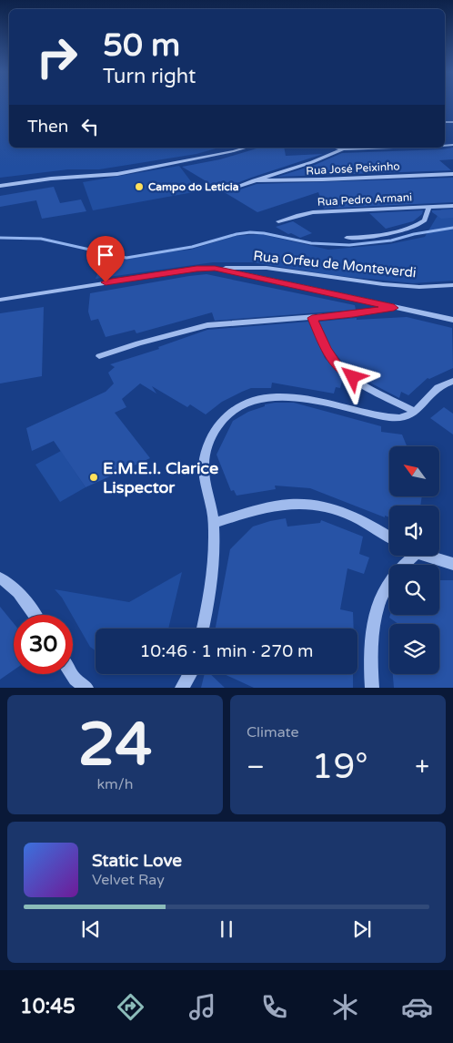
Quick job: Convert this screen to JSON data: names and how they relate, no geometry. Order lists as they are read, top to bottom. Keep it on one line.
{"streets":{"street":["Rua José Peixinho","Rua Pedro Armani","Rua Orfeu de Monteverdi"]},"places":["Campo do Letícia","E.M.E.I. Clarice Lispector"],"north":"top left","page":{"turn":["50 m","Turn right"],"then":"Then","limit":"30","trip":"10:46 · 1 min · 270 m","tile":[["24","km/h"],"Climate"],"heat":["−","19°","+"],"song":["Static Love","Velvet Ray"],"tabs":"10:45"}}
